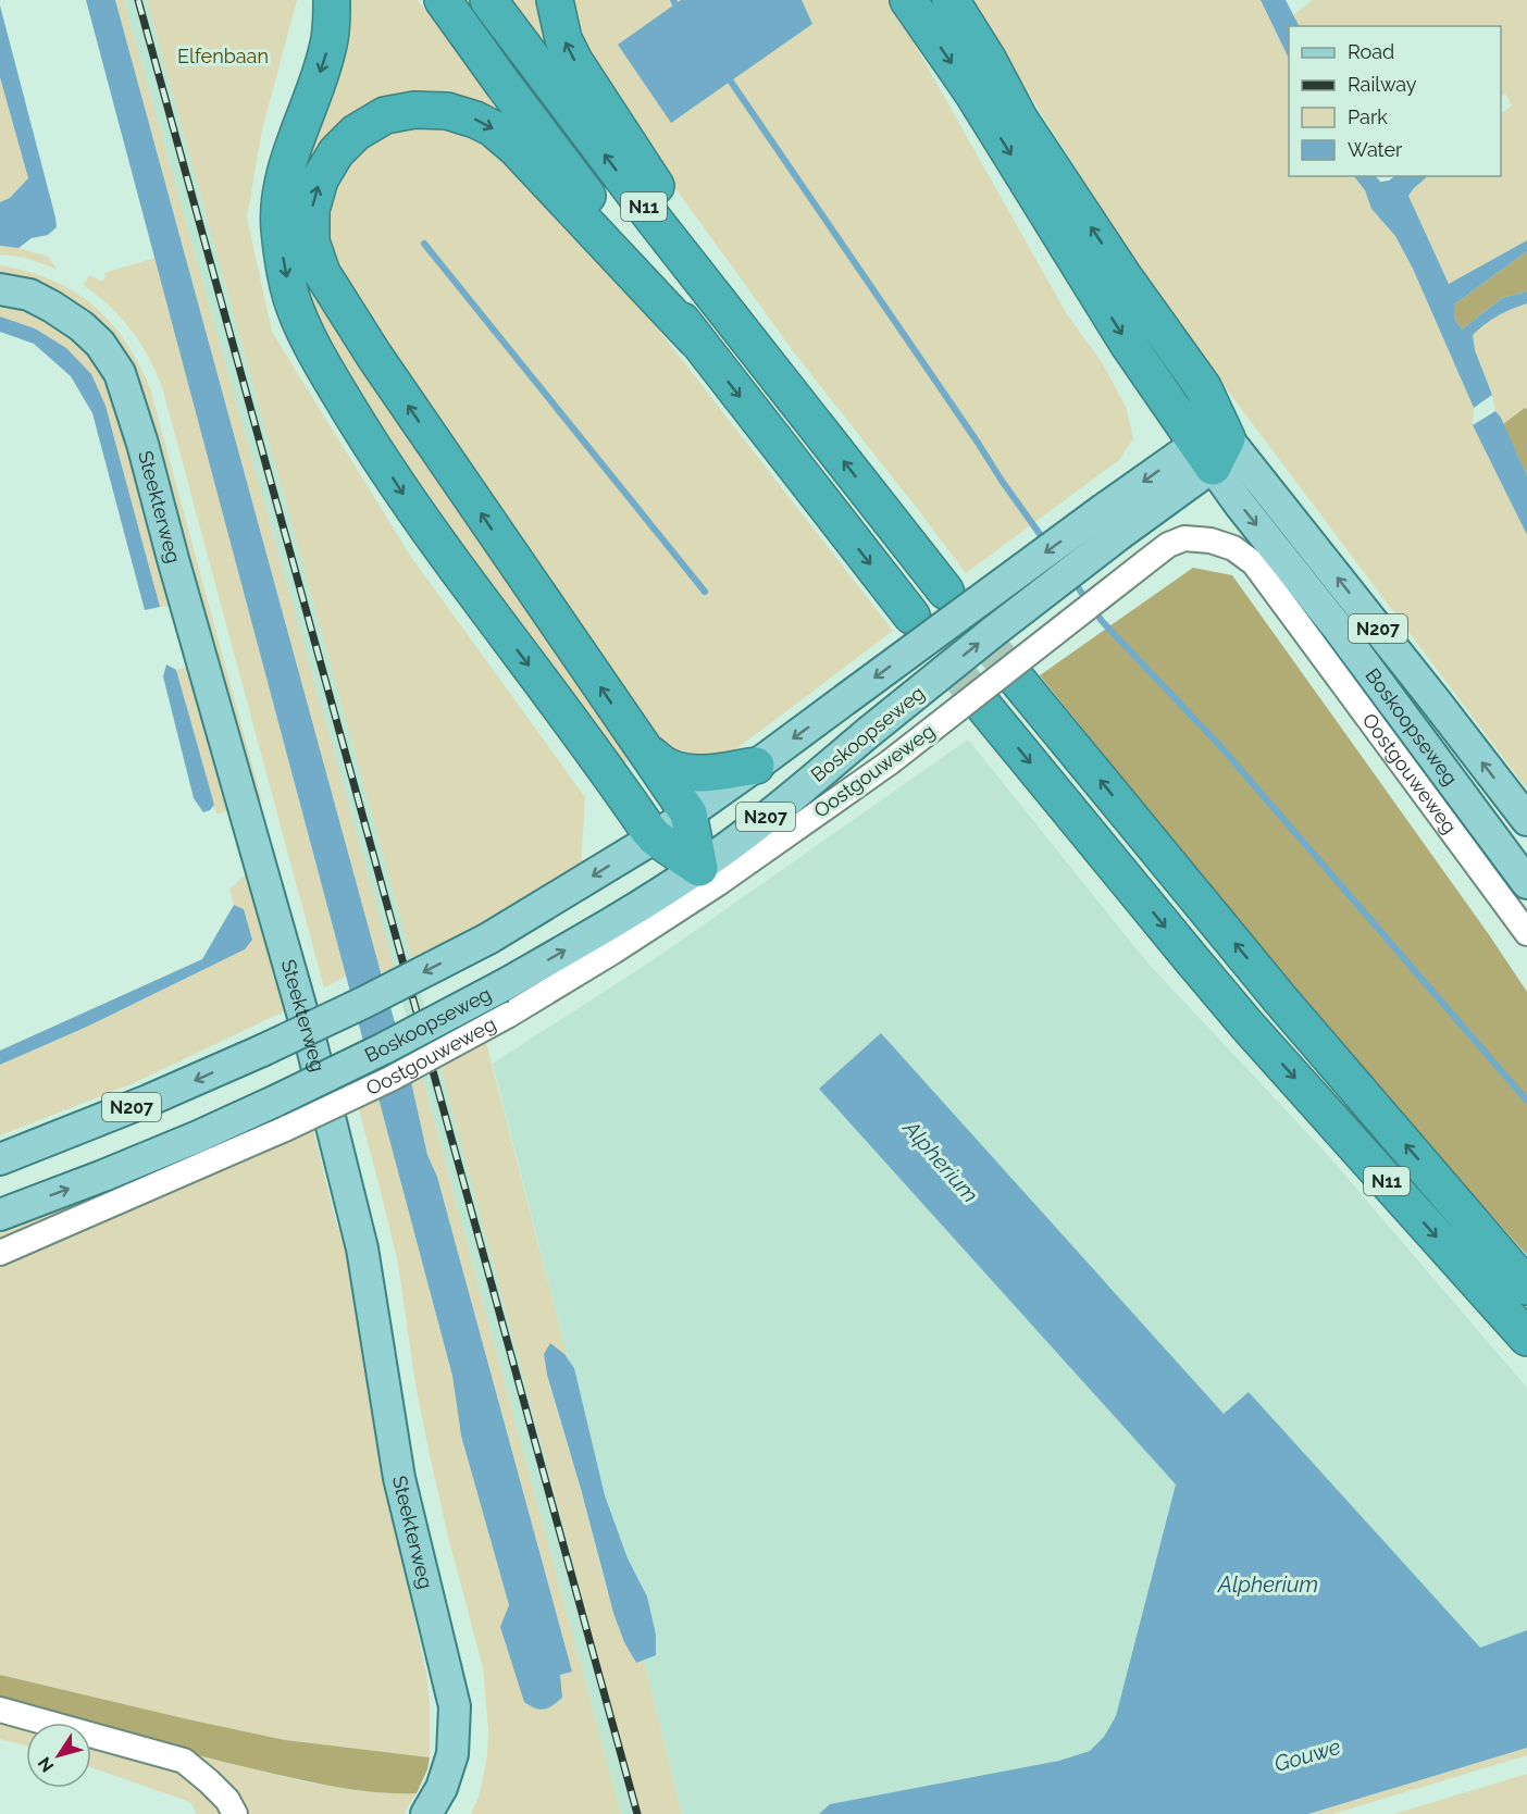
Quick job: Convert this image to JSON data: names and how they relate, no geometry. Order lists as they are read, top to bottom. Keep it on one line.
{"streets":{"highway":["N11"],"main road":["Steekterweg","N207","Boskoopseweg"],"street":["Oostgouweweg"]},"crossings":[["N11","Boskoopseweg"],["Boskoopseweg","Oostgouweweg"]],"water":["Alpherium","Gouwe"],"parks":["Elfenbaan"],"legend":["Road","Railway","Park","Water"],"north":"bottom left"}
